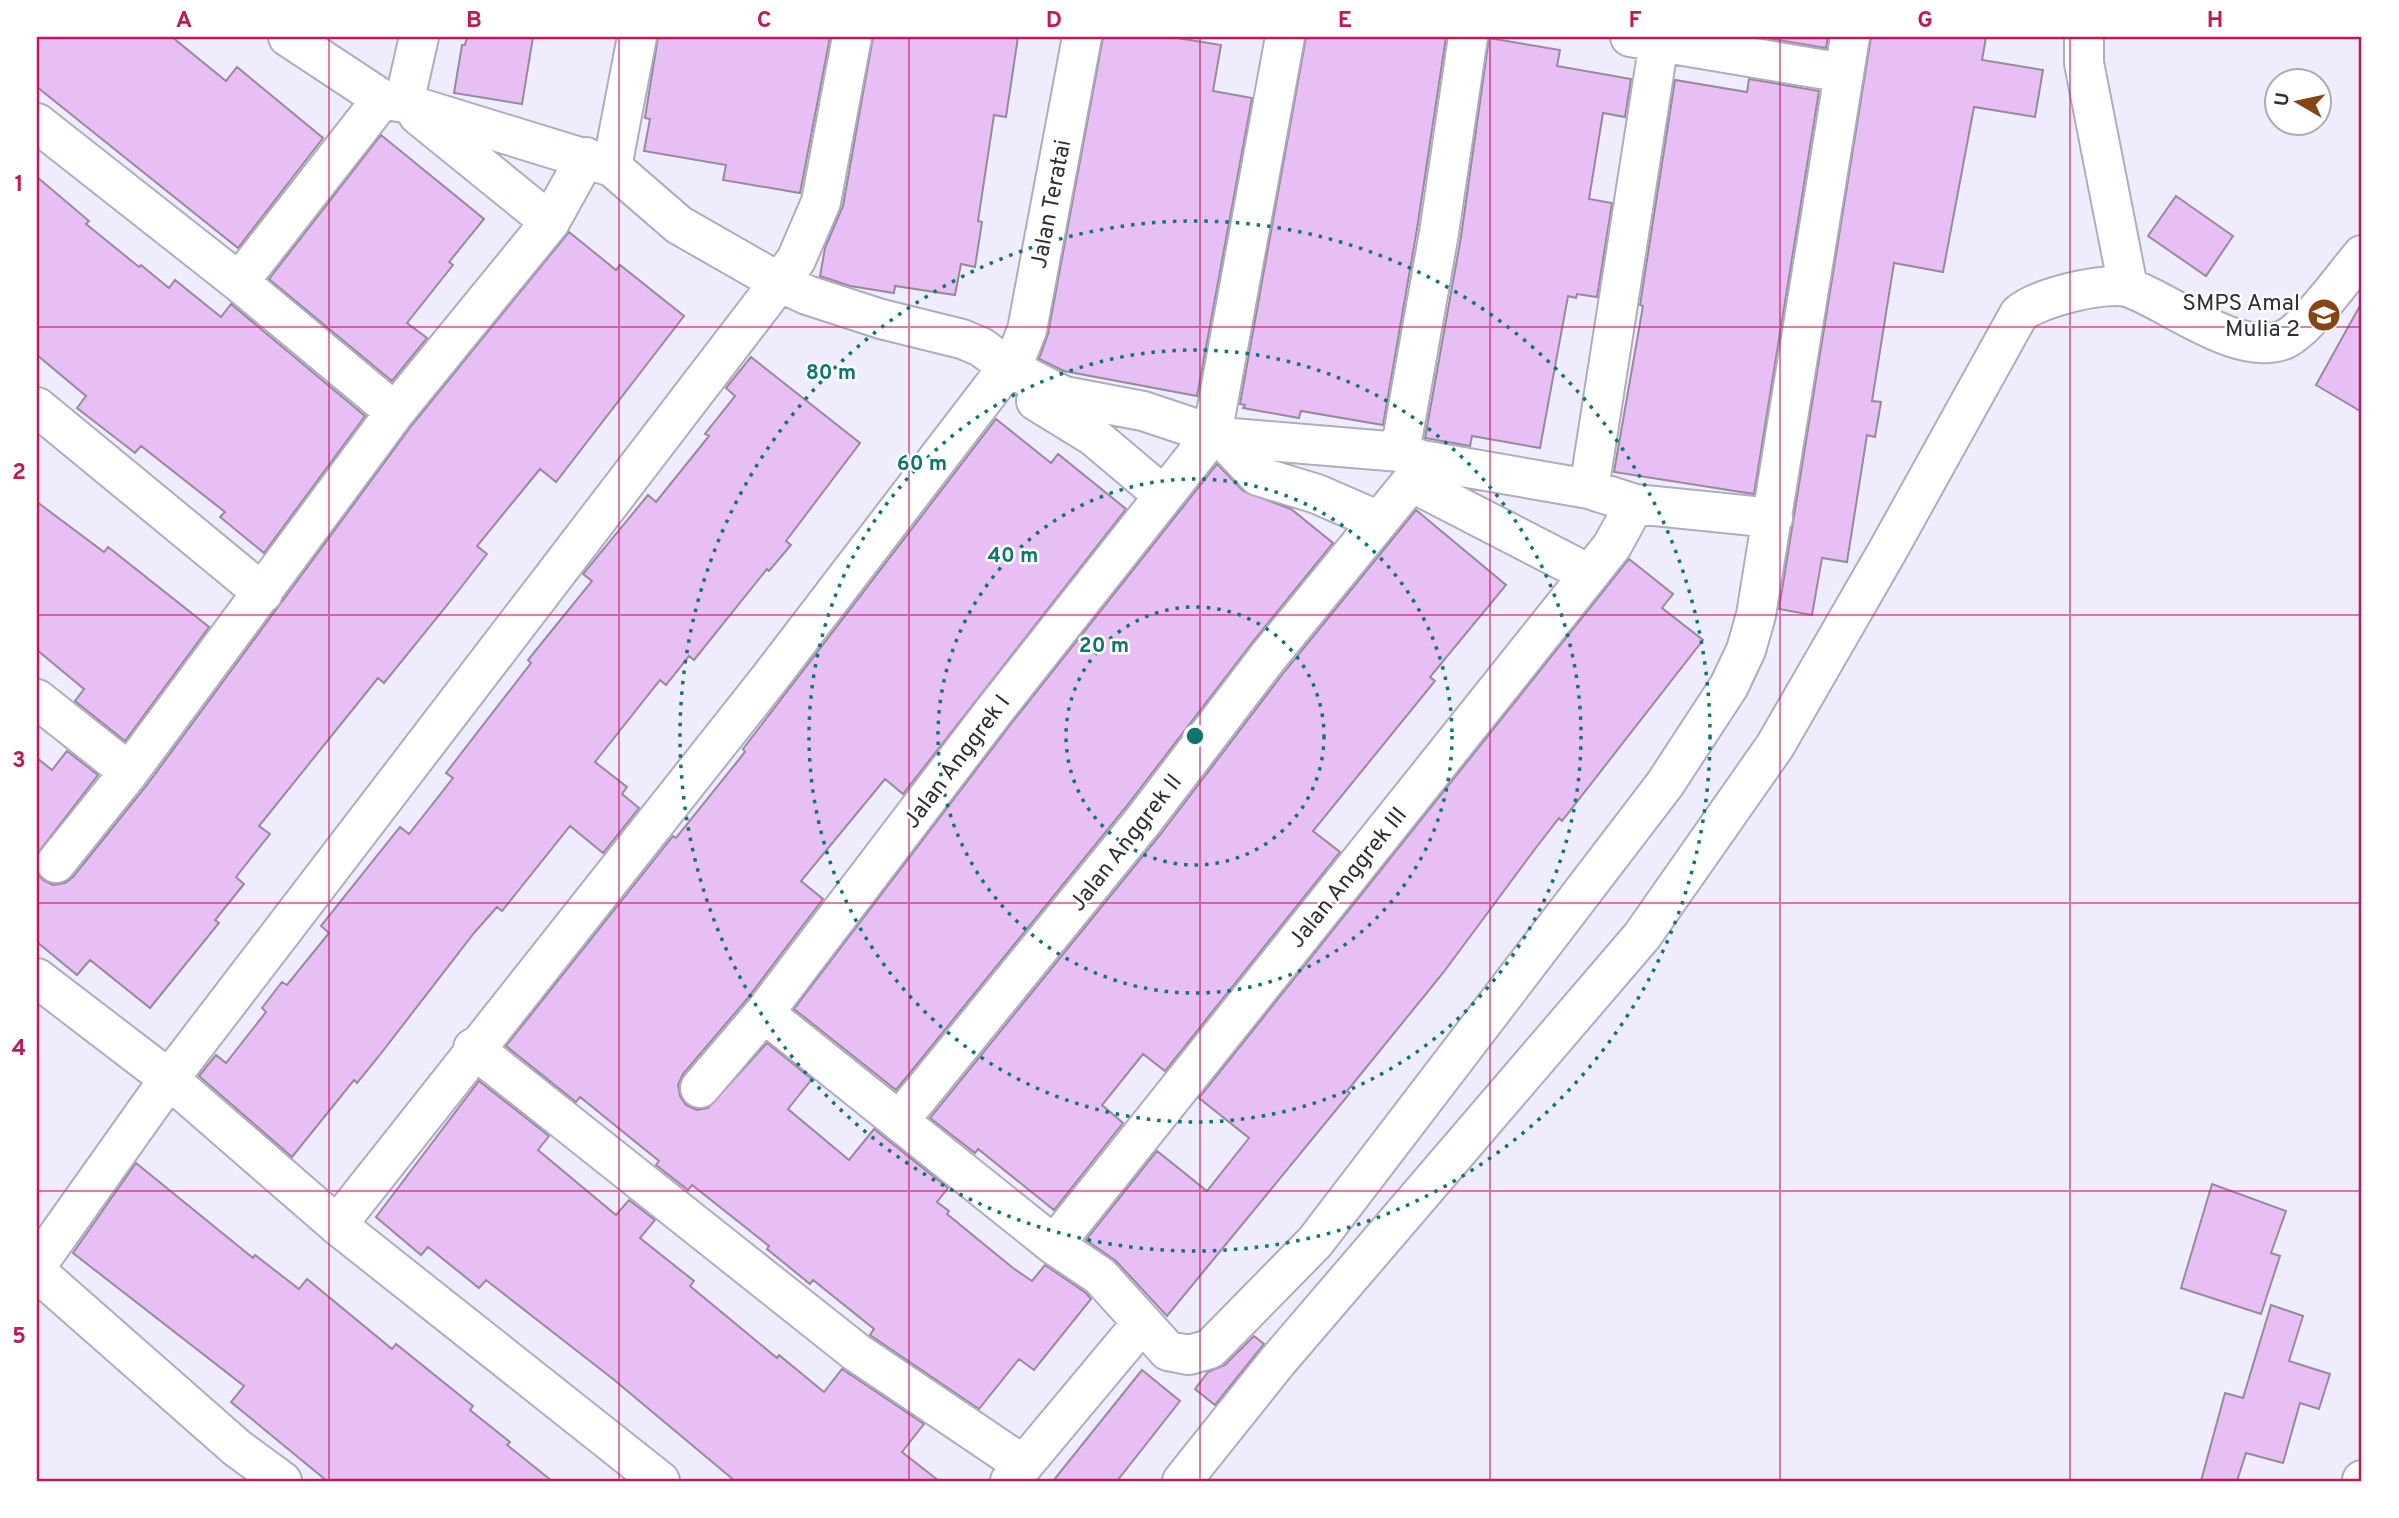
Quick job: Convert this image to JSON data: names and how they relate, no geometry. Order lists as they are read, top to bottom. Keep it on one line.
{"streets":{"street":["Jalan Teratai","Jalan Anggrek I","Jalan Anggrek II","Jalan Anggrek III"]},"places":{"school or university":["SMPS Amal Mulia 2"]},"north":"left","grid":{"columns":["A","B","C","D","E","F","G","H"],"rows":["1","2","3","4","5"]},"rings":["80 m","60 m","40 m","20 m"]}
